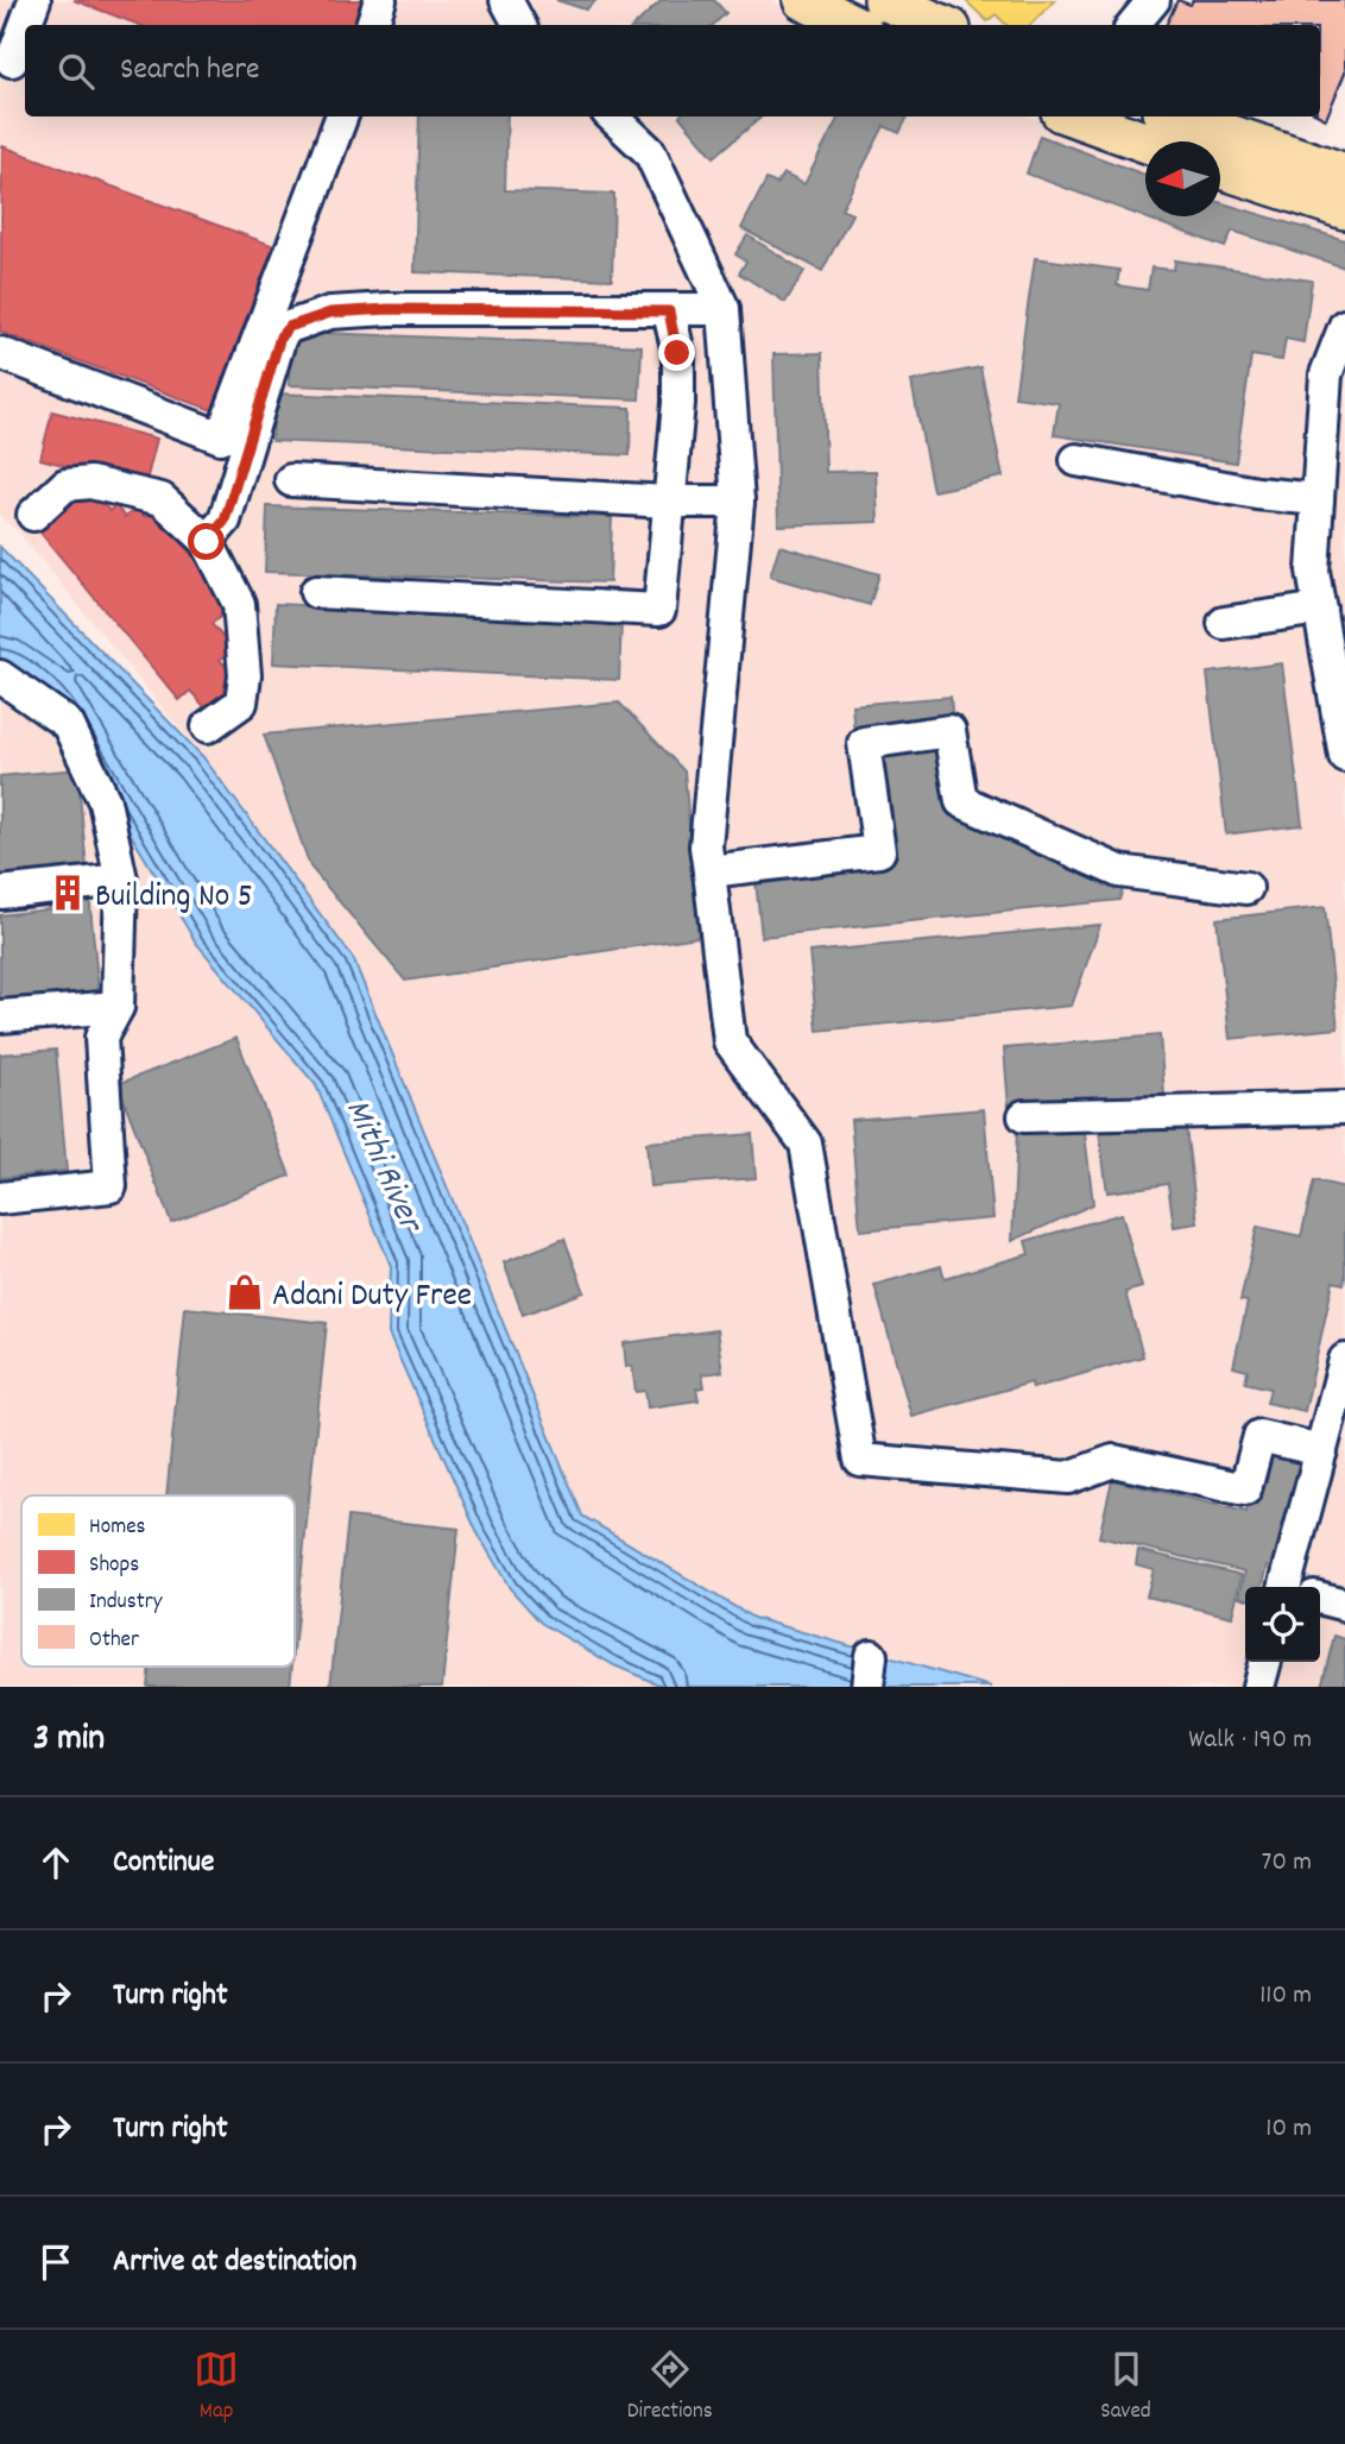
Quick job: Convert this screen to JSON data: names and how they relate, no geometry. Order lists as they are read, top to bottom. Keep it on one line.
{"water":["Mithi River"],"places":{"building":["Building No 5"],"shop":["Adani Duty Free"]},"legend":["Homes","Shops","Industry","Other"],"north":"left","page":{"search":"Search here","heading":["3 min","Walk · 190 m"],"list":[["Continue","70 m"],["Turn right","110 m"],["Turn right","10 m"],"Arrive at destination"],"nav":["Map","Directions","Saved"]}}
